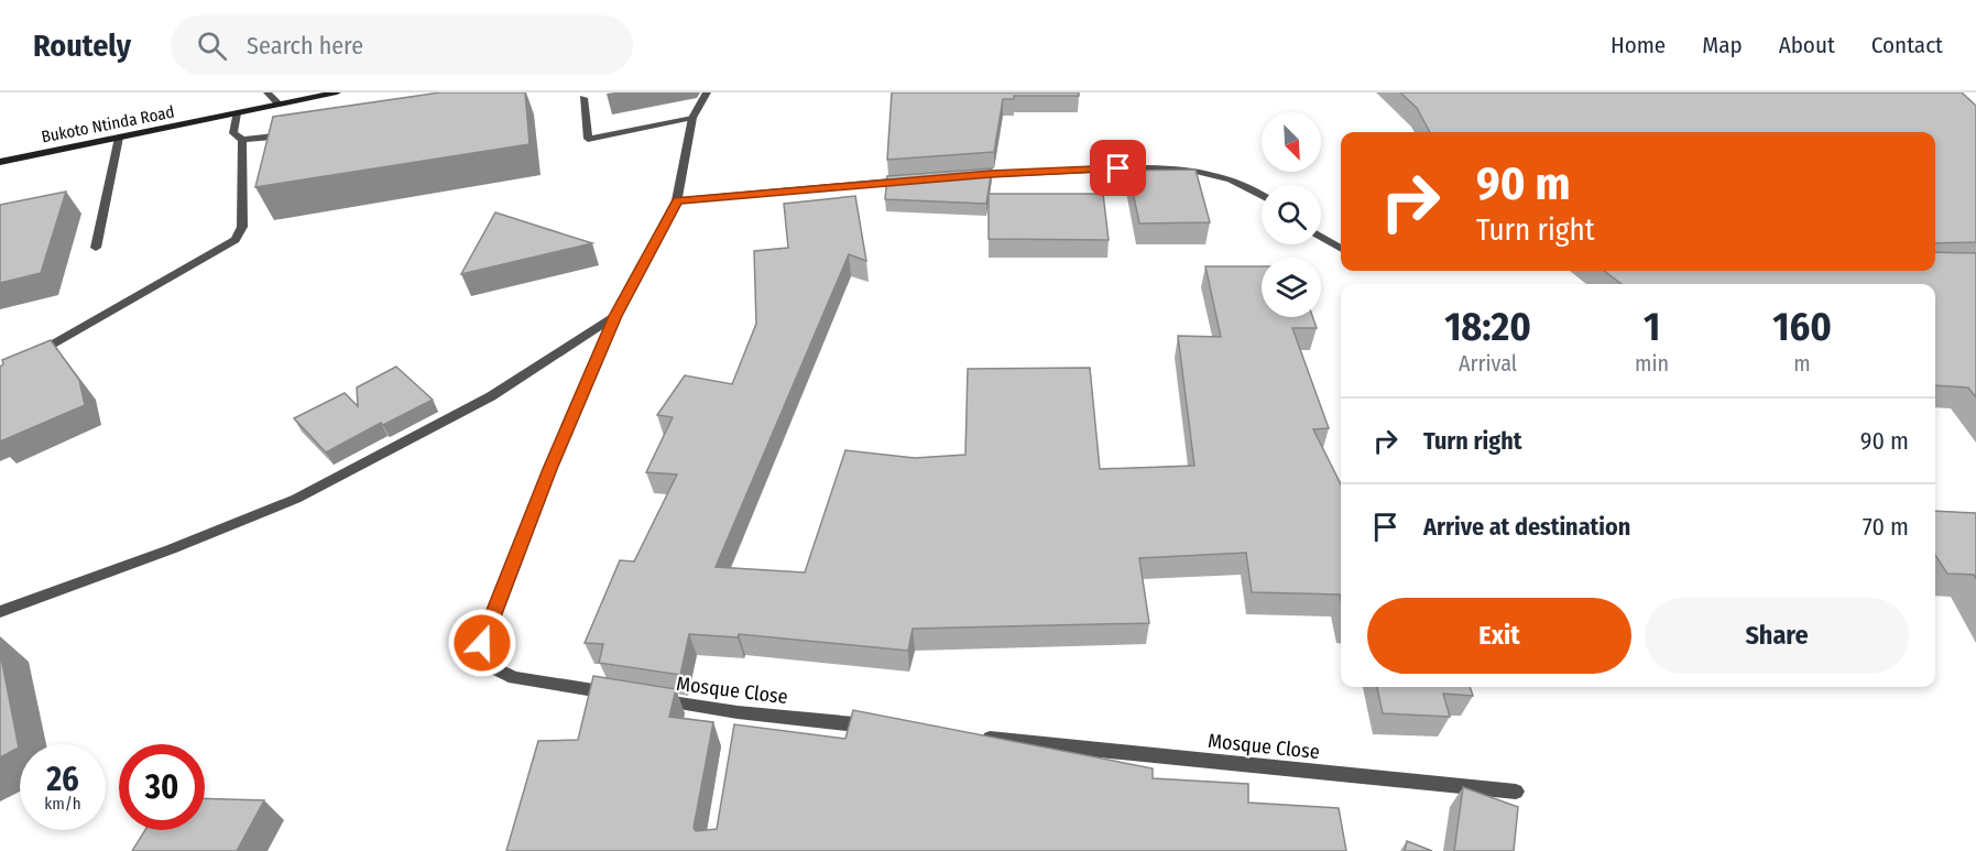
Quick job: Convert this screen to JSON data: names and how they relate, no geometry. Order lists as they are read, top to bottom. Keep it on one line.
{"streets":{"main road":["Bukoto Ntinda Road"],"street":["Mosque Close"]},"north":"bottom right","page":{"header":"Routely","search":"Search here","nav":["Home","Map","About","Contact"],"turn":["90 m","Turn right"],"eta":["18:20","Arrival","1","min","160","m"],"list":[{"name":"Turn right","value":"90 m"},{"name":"Arrive at destination","value":"70 m"}],"buttons":["Exit","Share"],"speed":"26 km/h","limit":"30"}}
